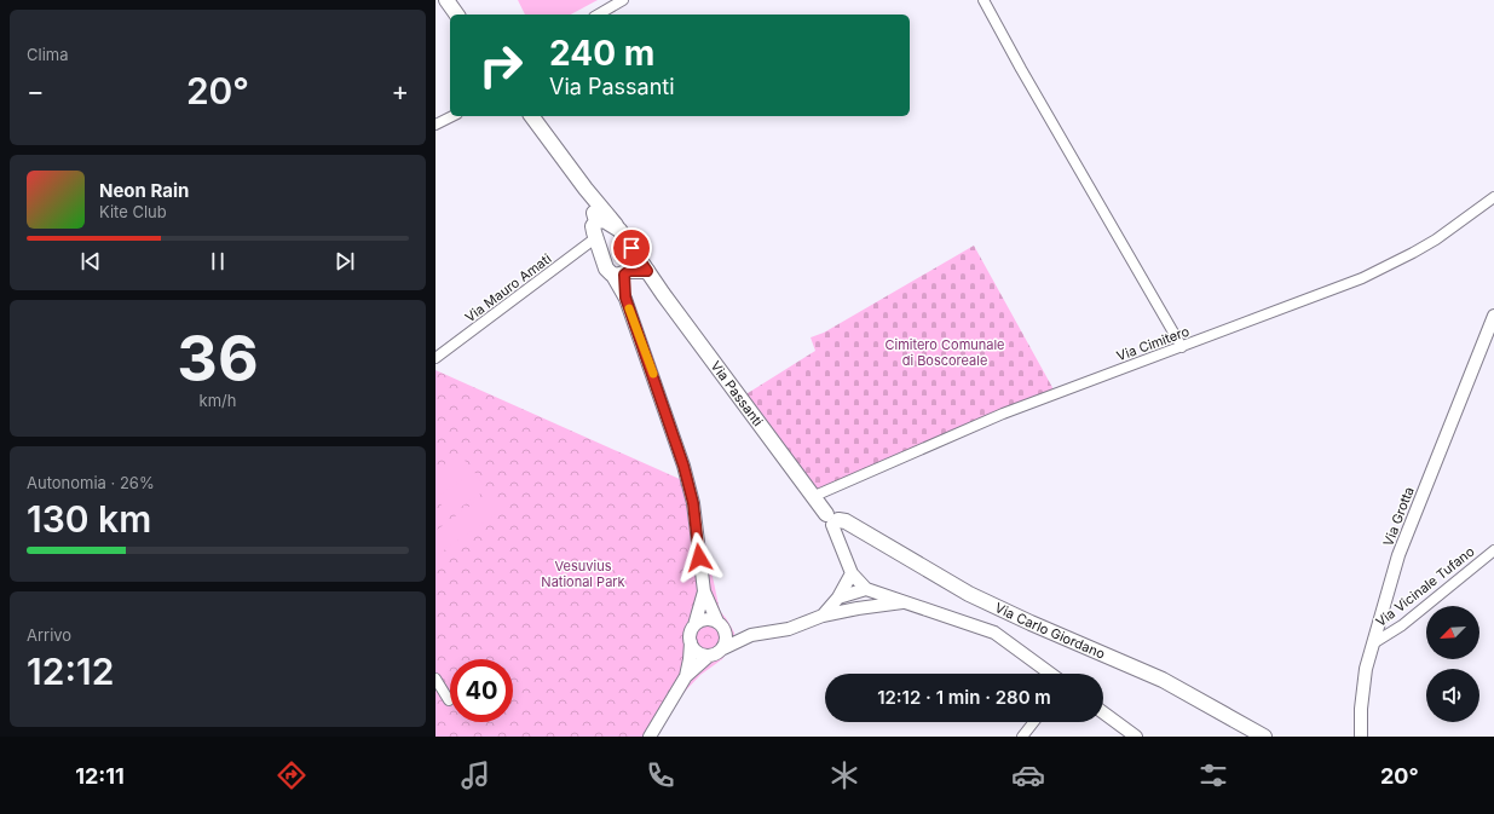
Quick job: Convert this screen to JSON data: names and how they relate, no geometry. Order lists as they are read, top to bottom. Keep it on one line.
{"streets":{"main road":["Via Passanti","Via Carlo Giordano"],"street":["Via Mauro Amati","Via Cimitero","Via Grotta","Via Vicinale Tufano"]},"crossings":[["Via Mauro Amati","Via Passanti"],["Via Cimitero","Via Passanti"],["Via Passanti","Via Carlo Giordano"],["Via Grotta","Via Vicinale Tufano"]],"parks":["Cimitero Comunale di Boscoreale","Vesuvius National Park"],"north":"bottom left","page":{"tile":["Clima",["36","km/h"],["Autonomia · 26%","130 km"],["Arrivo","12:12"]],"turn":["240 m","Via Passanti"],"heat":["−","20°","+"],"song":["Neon Rain","Kite Club"],"limit":"40","trip":"12:12 · 1 min · 280 m","tabs":["12:11","20°"]}}
